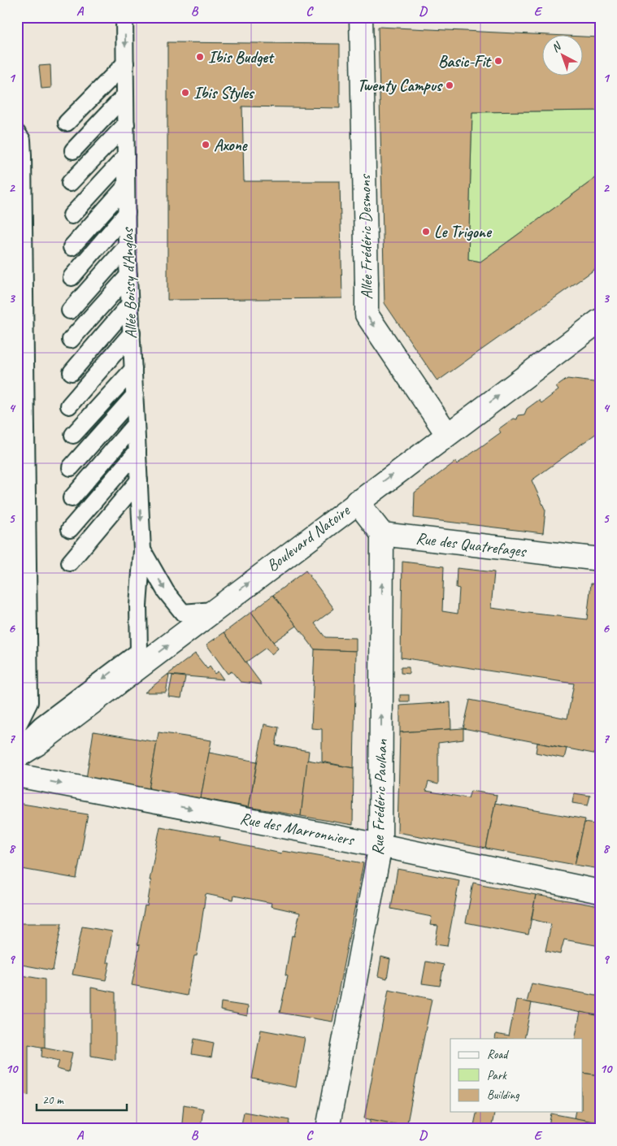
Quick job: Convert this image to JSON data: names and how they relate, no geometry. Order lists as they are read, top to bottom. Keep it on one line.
{"streets":{"street":["Allée Frédéric Desmons","Boulevard Natoire","Rue des Quatrefages","Rue Frédéric Paulhan","Rue des Marronniers"],"lane":["Allée Boissy d'Anglas"]},"crossings":[["Allée Frédéric Desmons","Boulevard Natoire"],["Allée Boissy d'Anglas","Boulevard Natoire"],["Rue des Quatrefages","Rue Frédéric Paulhan"],["Rue Frédéric Paulhan","Rue des Marronniers"]],"one_way":["Allée Frédéric Desmons","Boulevard Natoire","Rue Frédéric Paulhan","Rue des Marronniers"],"places":["Ibis Budget","Basic-Fit","Twenty Campus","Ibis Styles","Axone","Le Trigone"],"legend":["Road","Park","Building"],"scale_bar":"20 m","north":"top left","grid":{"columns":["A","B","C","D","E"],"rows":["1","2","3","4","5","6","7","8","9","10"]}}
